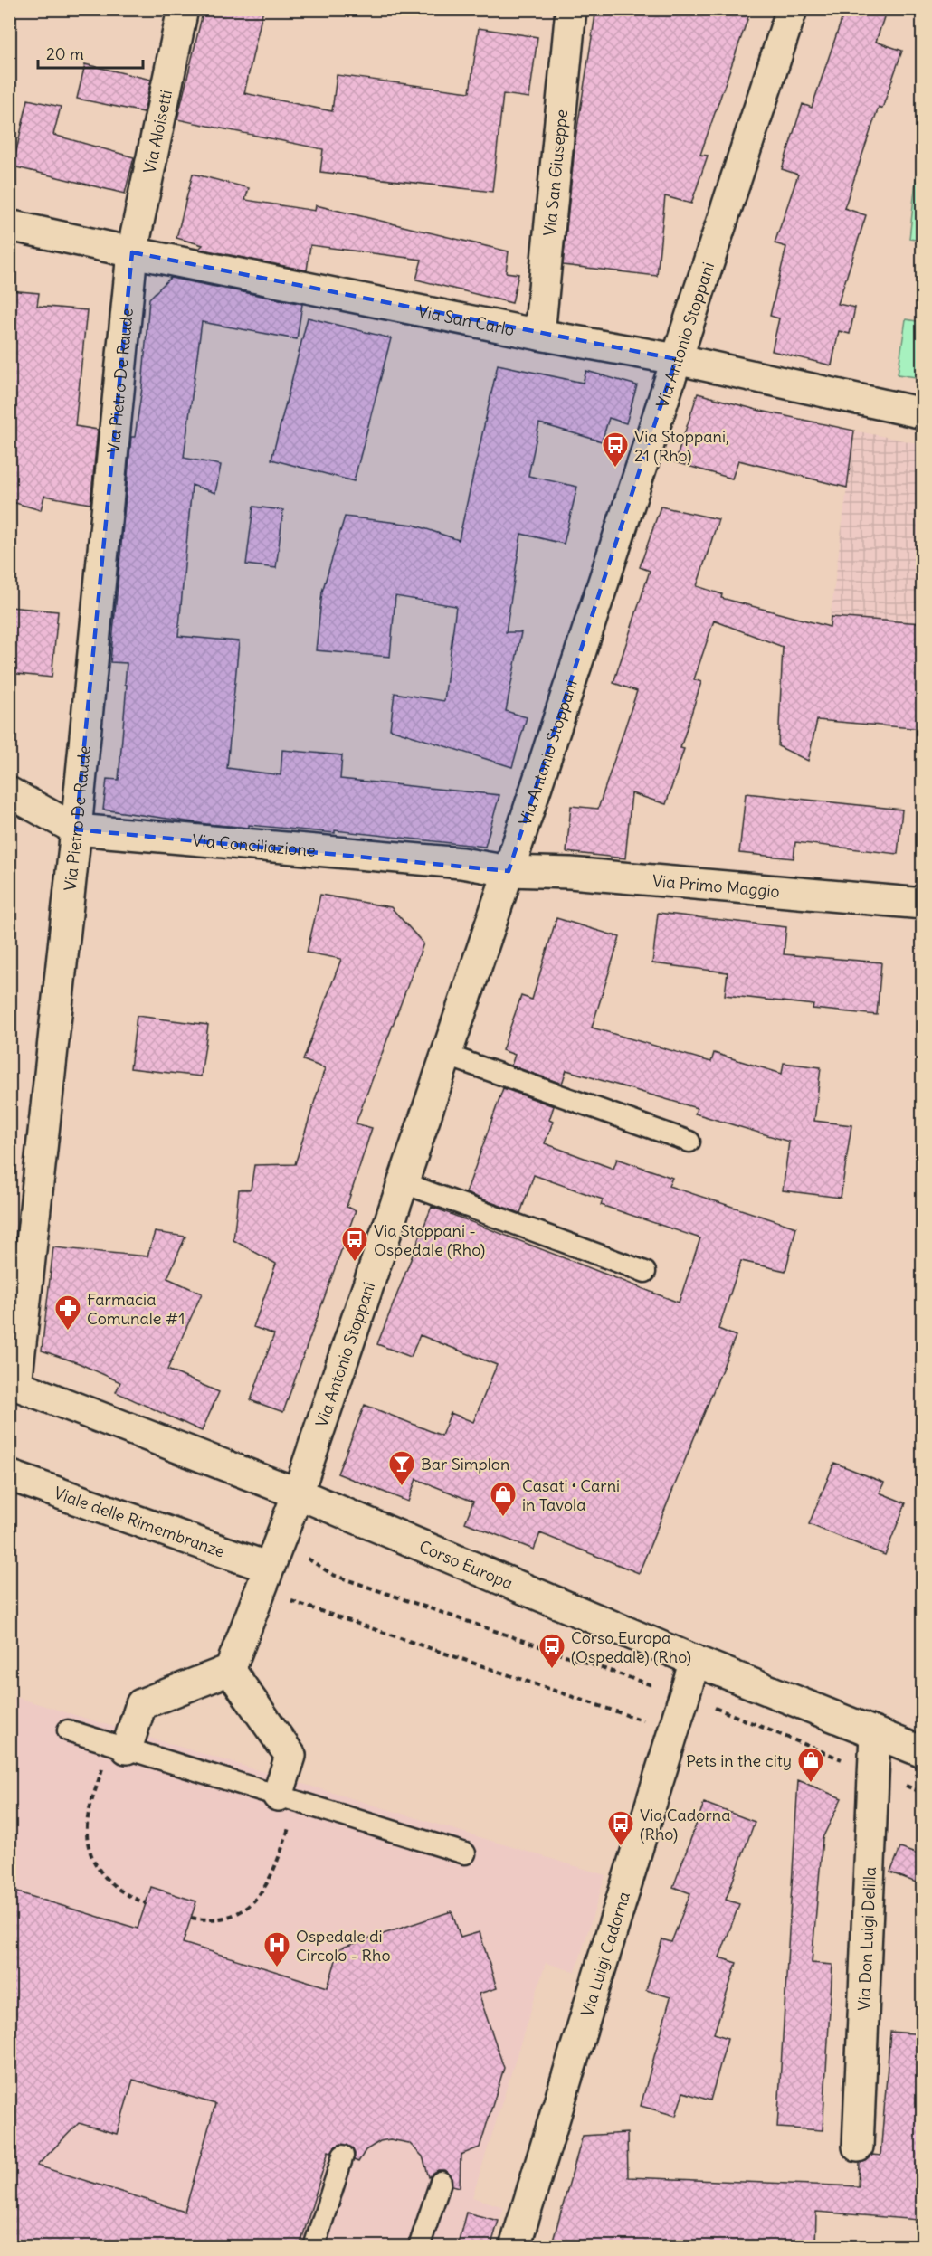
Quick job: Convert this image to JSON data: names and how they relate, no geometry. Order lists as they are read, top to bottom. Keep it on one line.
{"streets":{"street":["Via Aloisetti","Via San Giuseppe","Via San Carlo","Via Antonio Stoppani","Via Pietro De Raude","Via Conciliazione","Via Primo Maggio","Viale delle Rimembranze","Corso Europa","Via Don Luigi Delilla","Via Luigi Cadorna"]},"crossings":[["Via Aloisetti","Via San Carlo"],["Via Aloisetti","Via Pietro De Raude"],["Via San Giuseppe","Via San Carlo"],["Via San Carlo","Via Antonio Stoppani"],["Via San Carlo","Via Pietro De Raude"],["Via Antonio Stoppani","Via Conciliazione"],["Via Antonio Stoppani","Via Primo Maggio"],["Via Antonio Stoppani","Viale delle Rimembranze"],["Via Antonio Stoppani","Corso Europa"],["Via Pietro De Raude","Via Conciliazione"],["Via Pietro De Raude","Corso Europa"],["Via Conciliazione","Via Primo Maggio"],["Corso Europa","Via Don Luigi Delilla"],["Corso Europa","Via Luigi Cadorna"]],"places":{"bus stop":["Via Stoppani, 21 (Rho)","Via Stoppani - Ospedale (Rho)","Corso Europa (Ospedale) (Rho)","Via Cadorna (Rho)"],"pharmacy":["Farmacia Comunale #1"],"bar":["Bar Simplon"],"shop":["Casati • Carni in Tavola","Pets in the city"],"hospital":["Ospedale di Circolo - Rho"]},"scale_bar":"20 m"}
